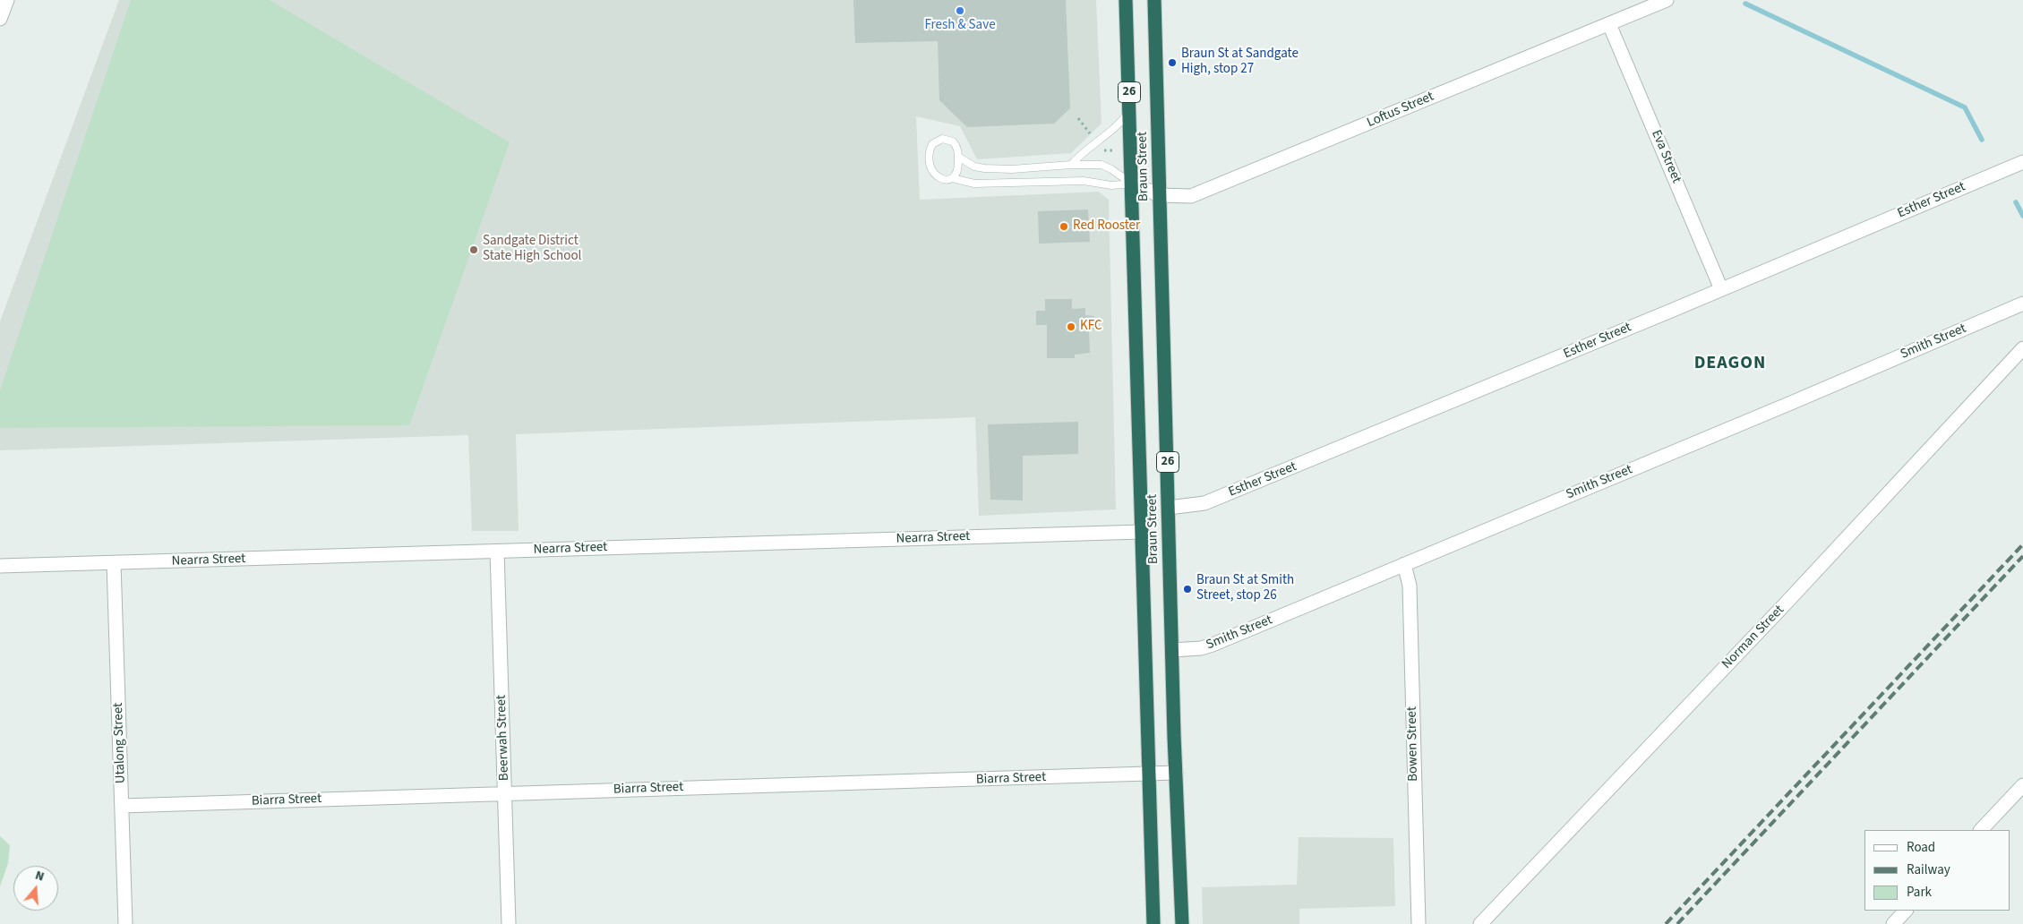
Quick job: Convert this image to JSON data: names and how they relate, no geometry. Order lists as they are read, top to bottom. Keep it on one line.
{"streets":{"highway":["26","Braun Street"],"street":["Loftus Street","Eva Street","Esther Street","Smith Street","Nearra Street","Norman Street","Beerwah Street","Utalong Street","Bowen Street","Biarra Street"]},"crossings":[["Loftus Street","Eva Street"],["Loftus Street","Braun Street"],["Eva Street","Esther Street"],["Braun Street","Esther Street"],["Braun Street","Smith Street"],["Braun Street","Nearra Street"],["Braun Street","Biarra Street"],["Smith Street","Bowen Street"],["Nearra Street","Beerwah Street"],["Nearra Street","Utalong Street"],["Beerwah Street","Biarra Street"],["Utalong Street","Biarra Street"]],"districts":["DEAGON"],"places":["Fresh & Save","Braun St at Sandgate High, stop 27","Red Rooster","Sandgate District State High School","KFC","Braun St at Smith Street, stop 26"],"legend":["Road","Railway","Park"],"north":"top"}
